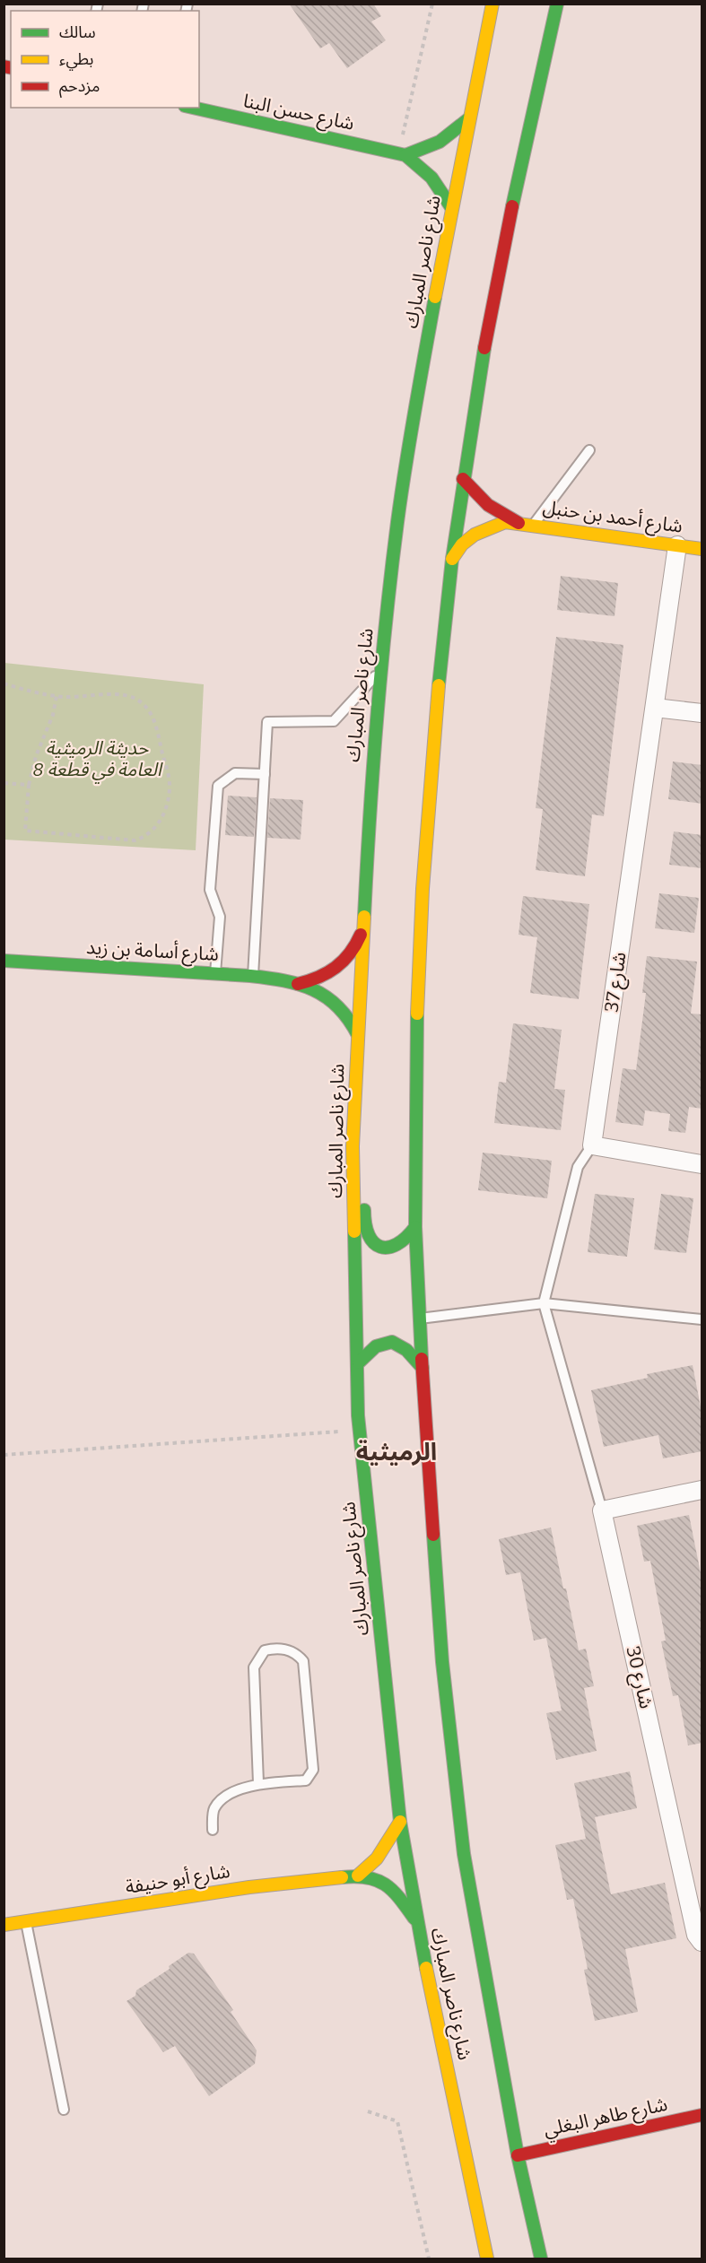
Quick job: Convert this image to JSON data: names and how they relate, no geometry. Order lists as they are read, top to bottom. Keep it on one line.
{"streets":{"street":["شارع حسن البنا","شارع ناصر المبارك","شارع أحمد بن حنبل","شارع أسامة بن زيد","شارع 37","شارع 30","شارع أبو حنيفة","شارع طاهر البغلي"]},"crossings":[["شارع حسن البنا","شارع ناصر المبارك"],["شارع ناصر المبارك","شارع أحمد بن حنبل"],["شارع ناصر المبارك","شارع أسامة بن زيد"],["شارع ناصر المبارك","شارع أبو حنيفة"],["شارع ناصر المبارك","شارع طاهر البغلي"],["شارع أحمد بن حنبل","شارع 37"]],"districts":["الرميثية"],"parks":["حديثة الرميثية العامة في قطعة 8"],"legend":["سالك","بطيء","مزدحم"]}
